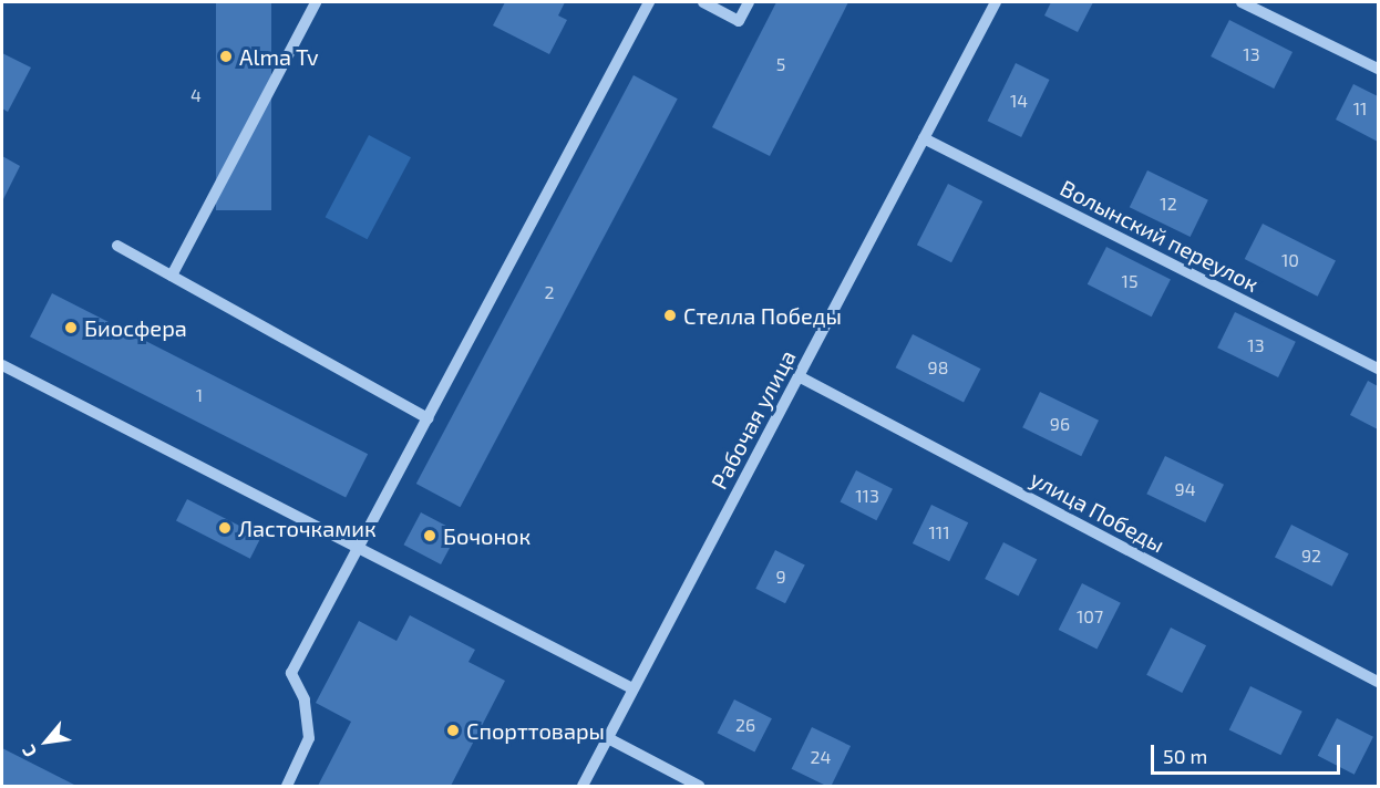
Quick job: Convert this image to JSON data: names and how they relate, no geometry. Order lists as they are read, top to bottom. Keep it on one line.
{"streets":{"street":["Волынский переулок","Рабочая улица","улица Победы"]},"crossings":[["Волынский переулок","Рабочая улица"],["Рабочая улица","улица Победы"]],"places":["Alma Tv","Стелла Победы","Биосфера","Ласточкамик","Бочонок","Спорттовары"],"house_numbers":["13","5","4","14","11","12","10","15","2","13","98","1","96","94","113","111","92","9","107","26","24"],"scale_bar":"50 m","north":"bottom left"}
